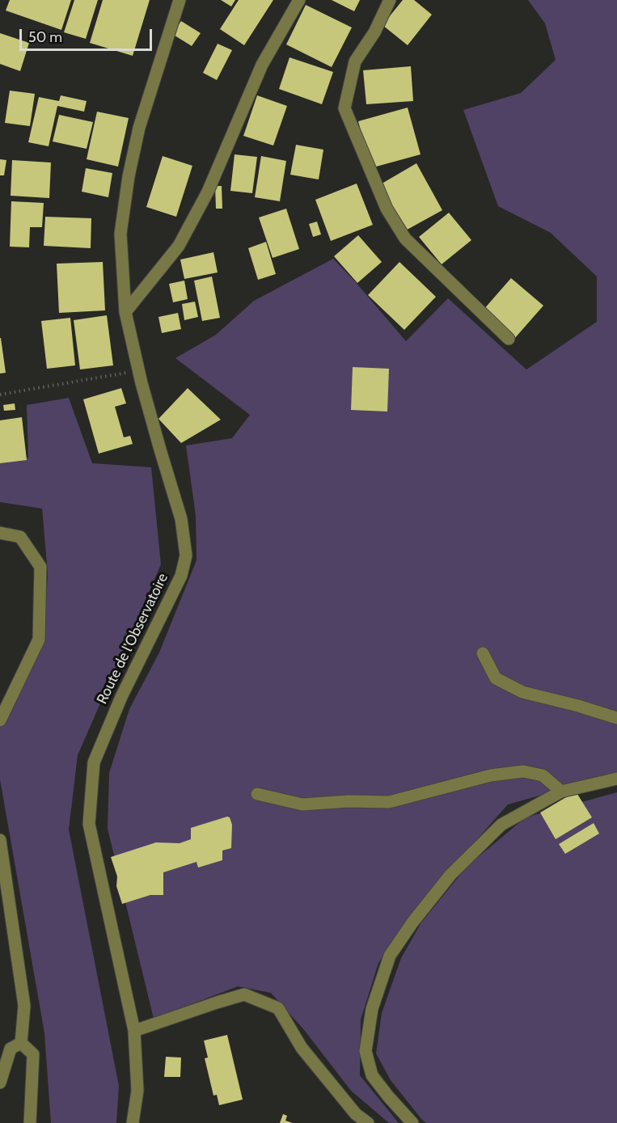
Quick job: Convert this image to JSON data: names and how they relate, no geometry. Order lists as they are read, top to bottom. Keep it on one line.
{"streets":{"street":["Route de l'Observatoire"]},"scale_bar":"50 m"}
